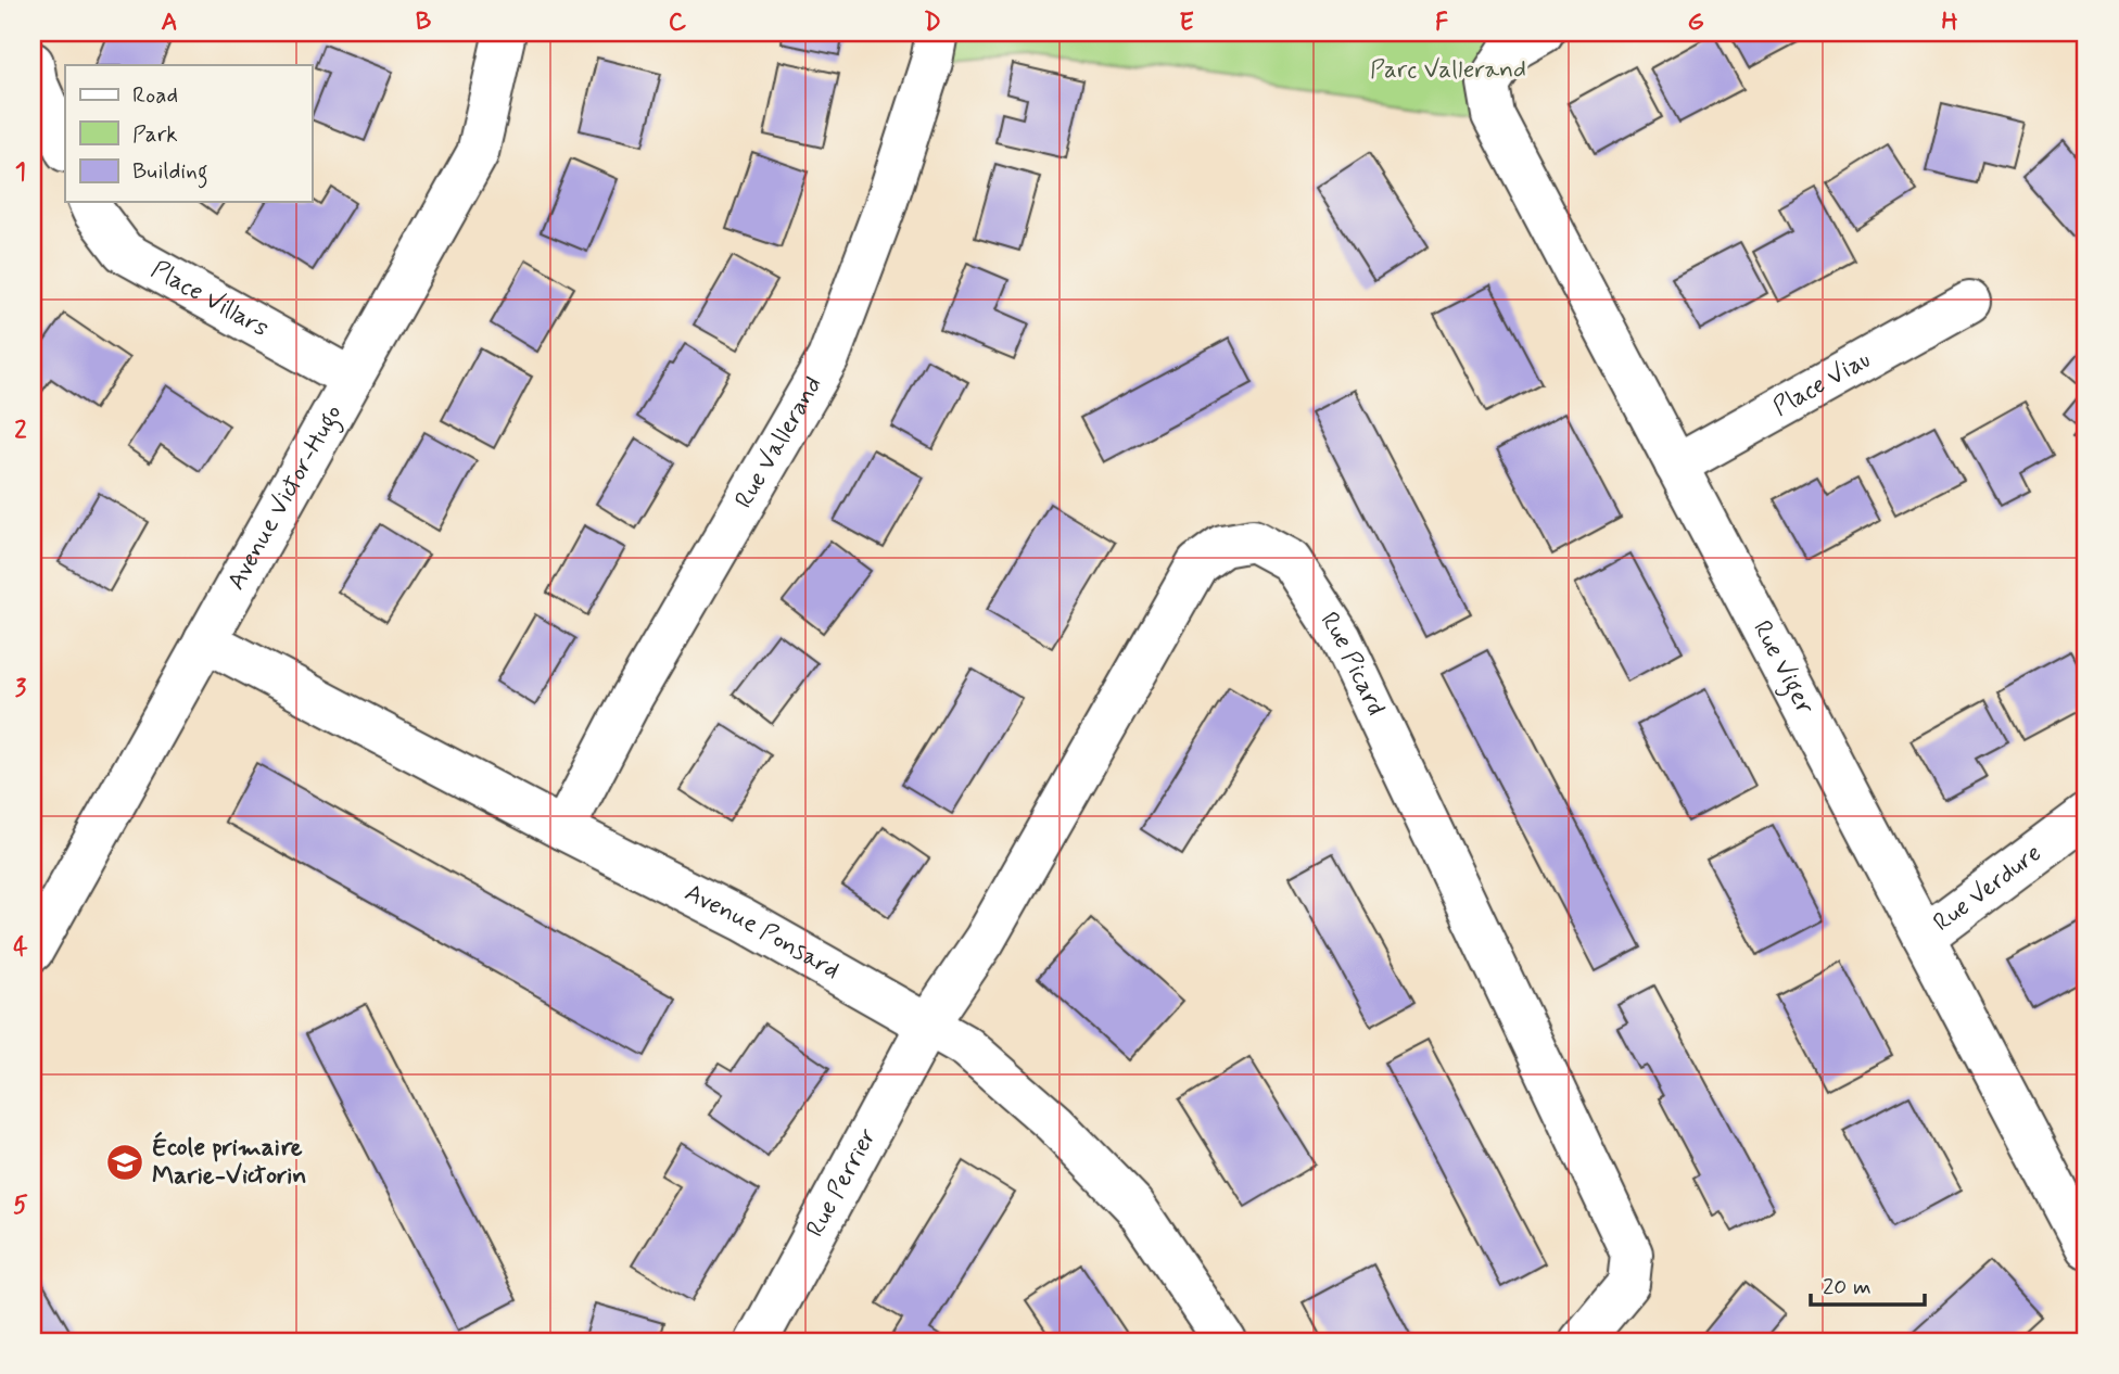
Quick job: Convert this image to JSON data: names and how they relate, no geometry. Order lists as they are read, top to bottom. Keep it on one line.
{"streets":{"street":["Place Villars","Place Viau","Rue Vallerand","Avenue Victor-Hugo","Rue Picard","Rue Viger","Rue Verdure","Avenue Ponsard","Rue Perrier"]},"crossings":[["Place Villars","Avenue Victor-Hugo"],["Place Viau","Rue Viger"],["Rue Vallerand","Avenue Ponsard"],["Avenue Victor-Hugo","Avenue Ponsard"],["Rue Picard","Avenue Ponsard"],["Rue Picard","Rue Perrier"],["Rue Viger","Rue Verdure"],["Avenue Ponsard","Rue Perrier"]],"parks":["Parc Vallerand"],"places":{"school or university":["École primaire Marie-Victorin"]},"legend":["Road","Park","Building"],"scale_bar":"20 m","grid":{"columns":["A","B","C","D","E","F","G","H"],"rows":["1","2","3","4","5"]}}
